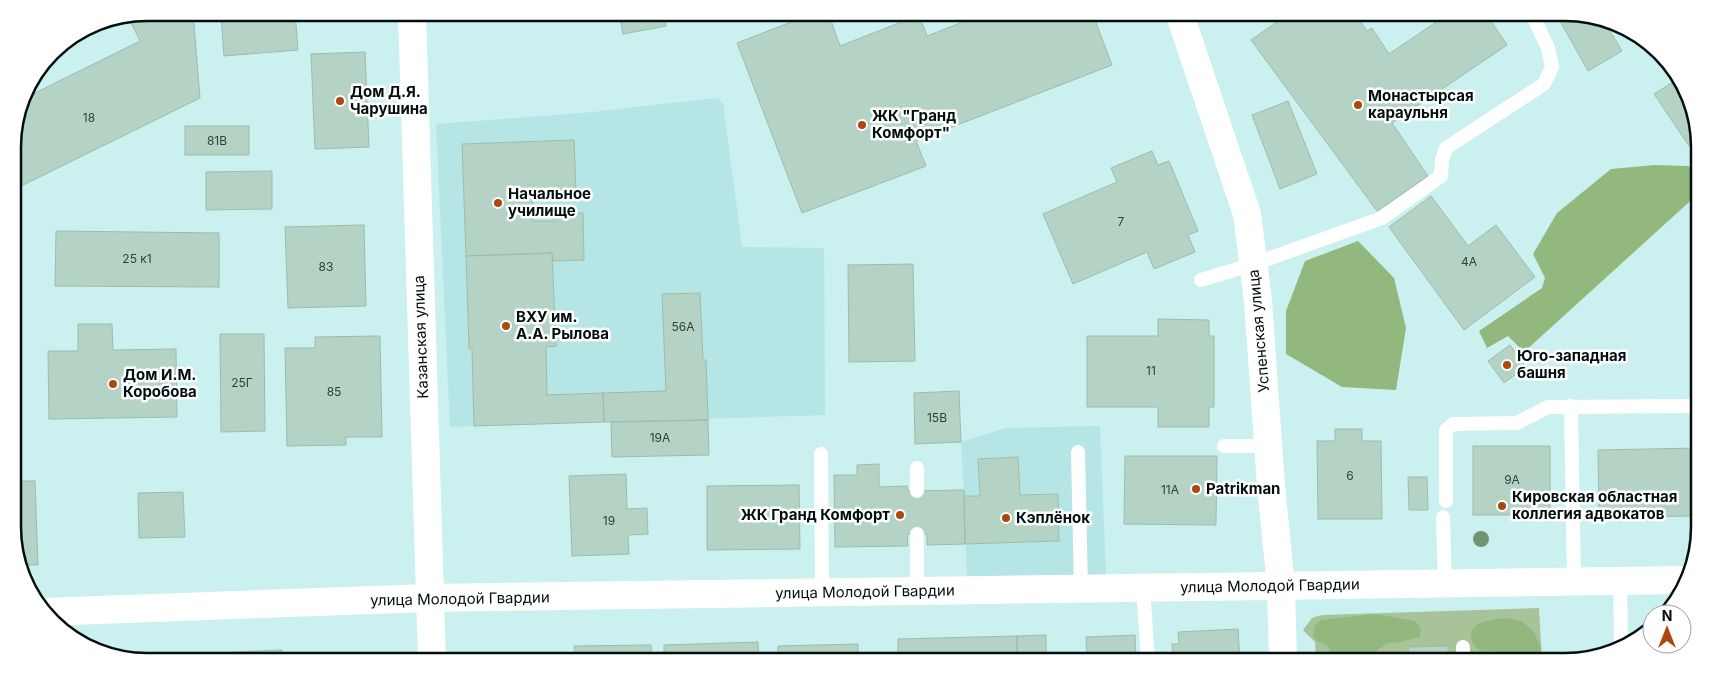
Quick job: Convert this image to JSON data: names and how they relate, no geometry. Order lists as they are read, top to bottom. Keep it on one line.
{"streets":{"street":["Успенская улица","Казанская улица","улица Молодой Гвардии"]},"crossings":[["Успенская улица","улица Молодой Гвардии"],["Казанская улица","улица Молодой Гвардии"]],"places":["Дом Д.Я. Чарушина","Монастырсая караульня","ЖК \"Гранд Комфорт\"","Начальное училище","ВХУ им. А.А. Рылова","Юго-западная башня","Дом И.М. Коробова","Patrikman","Кировская областная коллегия адвокатов","ЖК Гранд Комфорт","Кэплёнок"],"house_numbers":["18","81В","7","25 к1","4А","83","56А","11","25Г","85","15В","19А","6","9А","11А","19"],"north":"top"}
